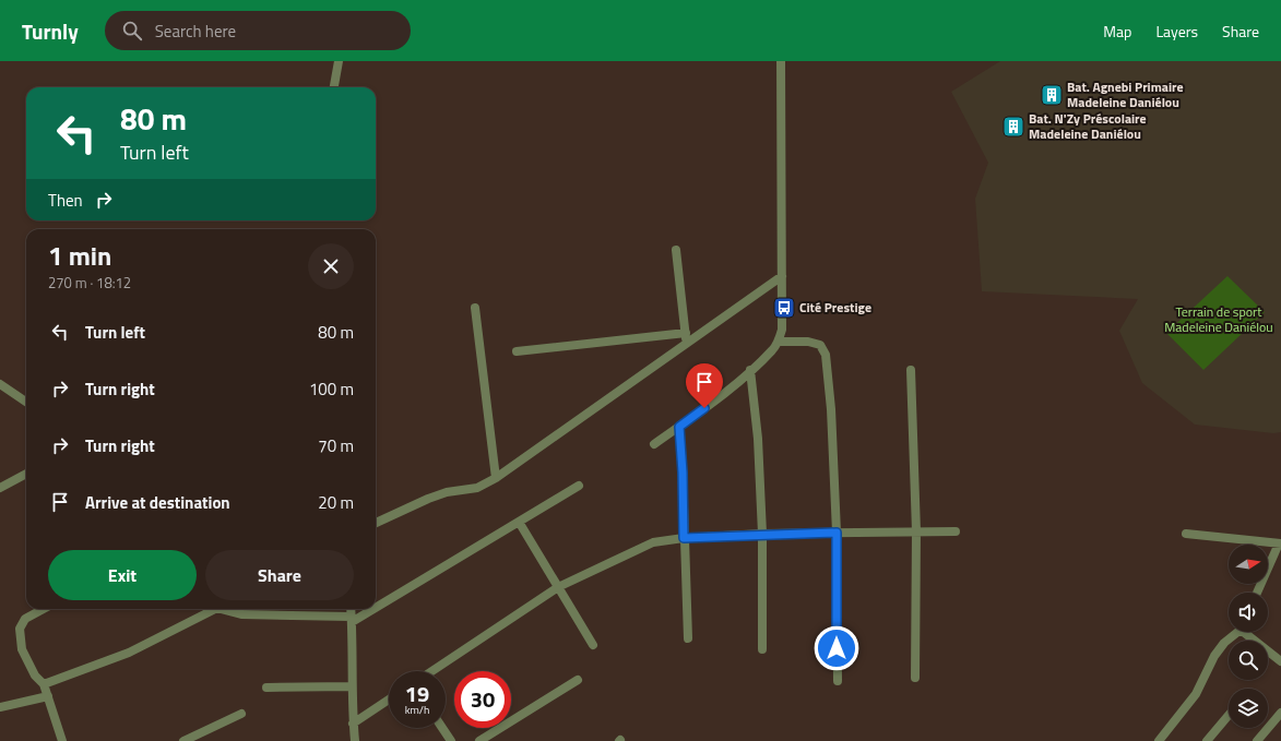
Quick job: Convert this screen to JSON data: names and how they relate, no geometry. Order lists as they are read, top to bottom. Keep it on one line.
{"parks":["Terrain de sport Madeleine Daniélou"],"places":{"building":["Bat. Agnebi Primaire Madeleine Daniélou","Bat. N'Zy Préscolaire Madeleine Daniélou"],"bus stop":["Cité Prestige"]},"north":"right","page":{"header":"Turnly","search":"Search here","nav":["Map","Layers","Share"],"turn":["80 m","Turn left"],"then":"Then","heading":["1 min","270 m · 18:12"],"list":[{"name":"Turn left","value":"80 m"},{"name":"Turn right","value":"100 m"},{"name":"Turn right","value":"70 m"},{"name":"Arrive at destination","value":"20 m"}],"buttons":["Exit","Share"],"speed":"19 km/h","limit":"30"}}
